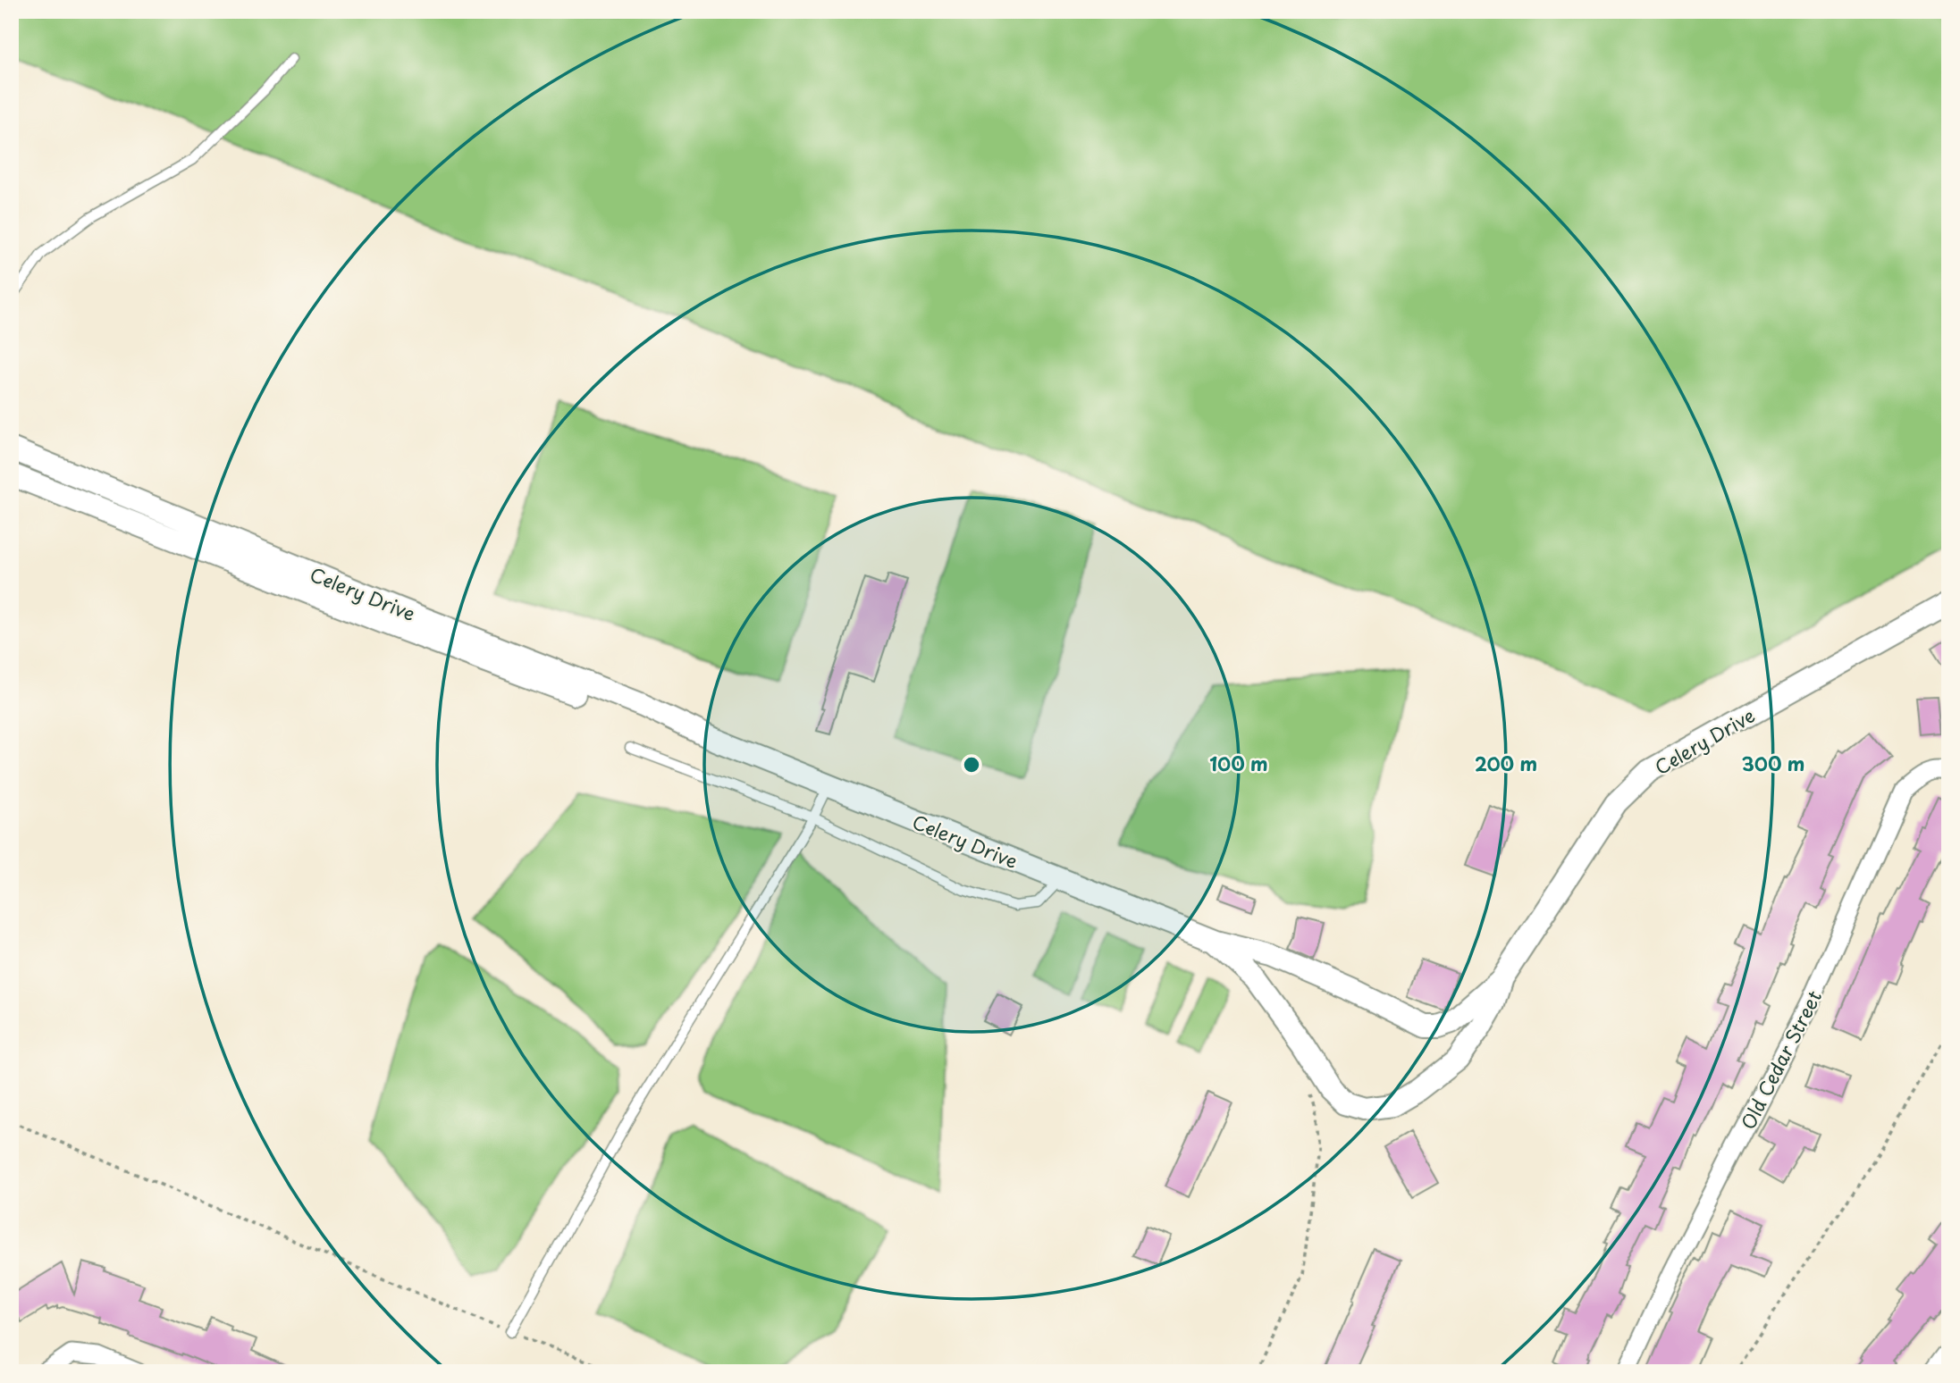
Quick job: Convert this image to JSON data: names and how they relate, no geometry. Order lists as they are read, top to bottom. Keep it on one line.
{"streets":{"street":["Celery Drive","Old Cedar Street"]},"rings":["100 m","200 m","300 m"]}
